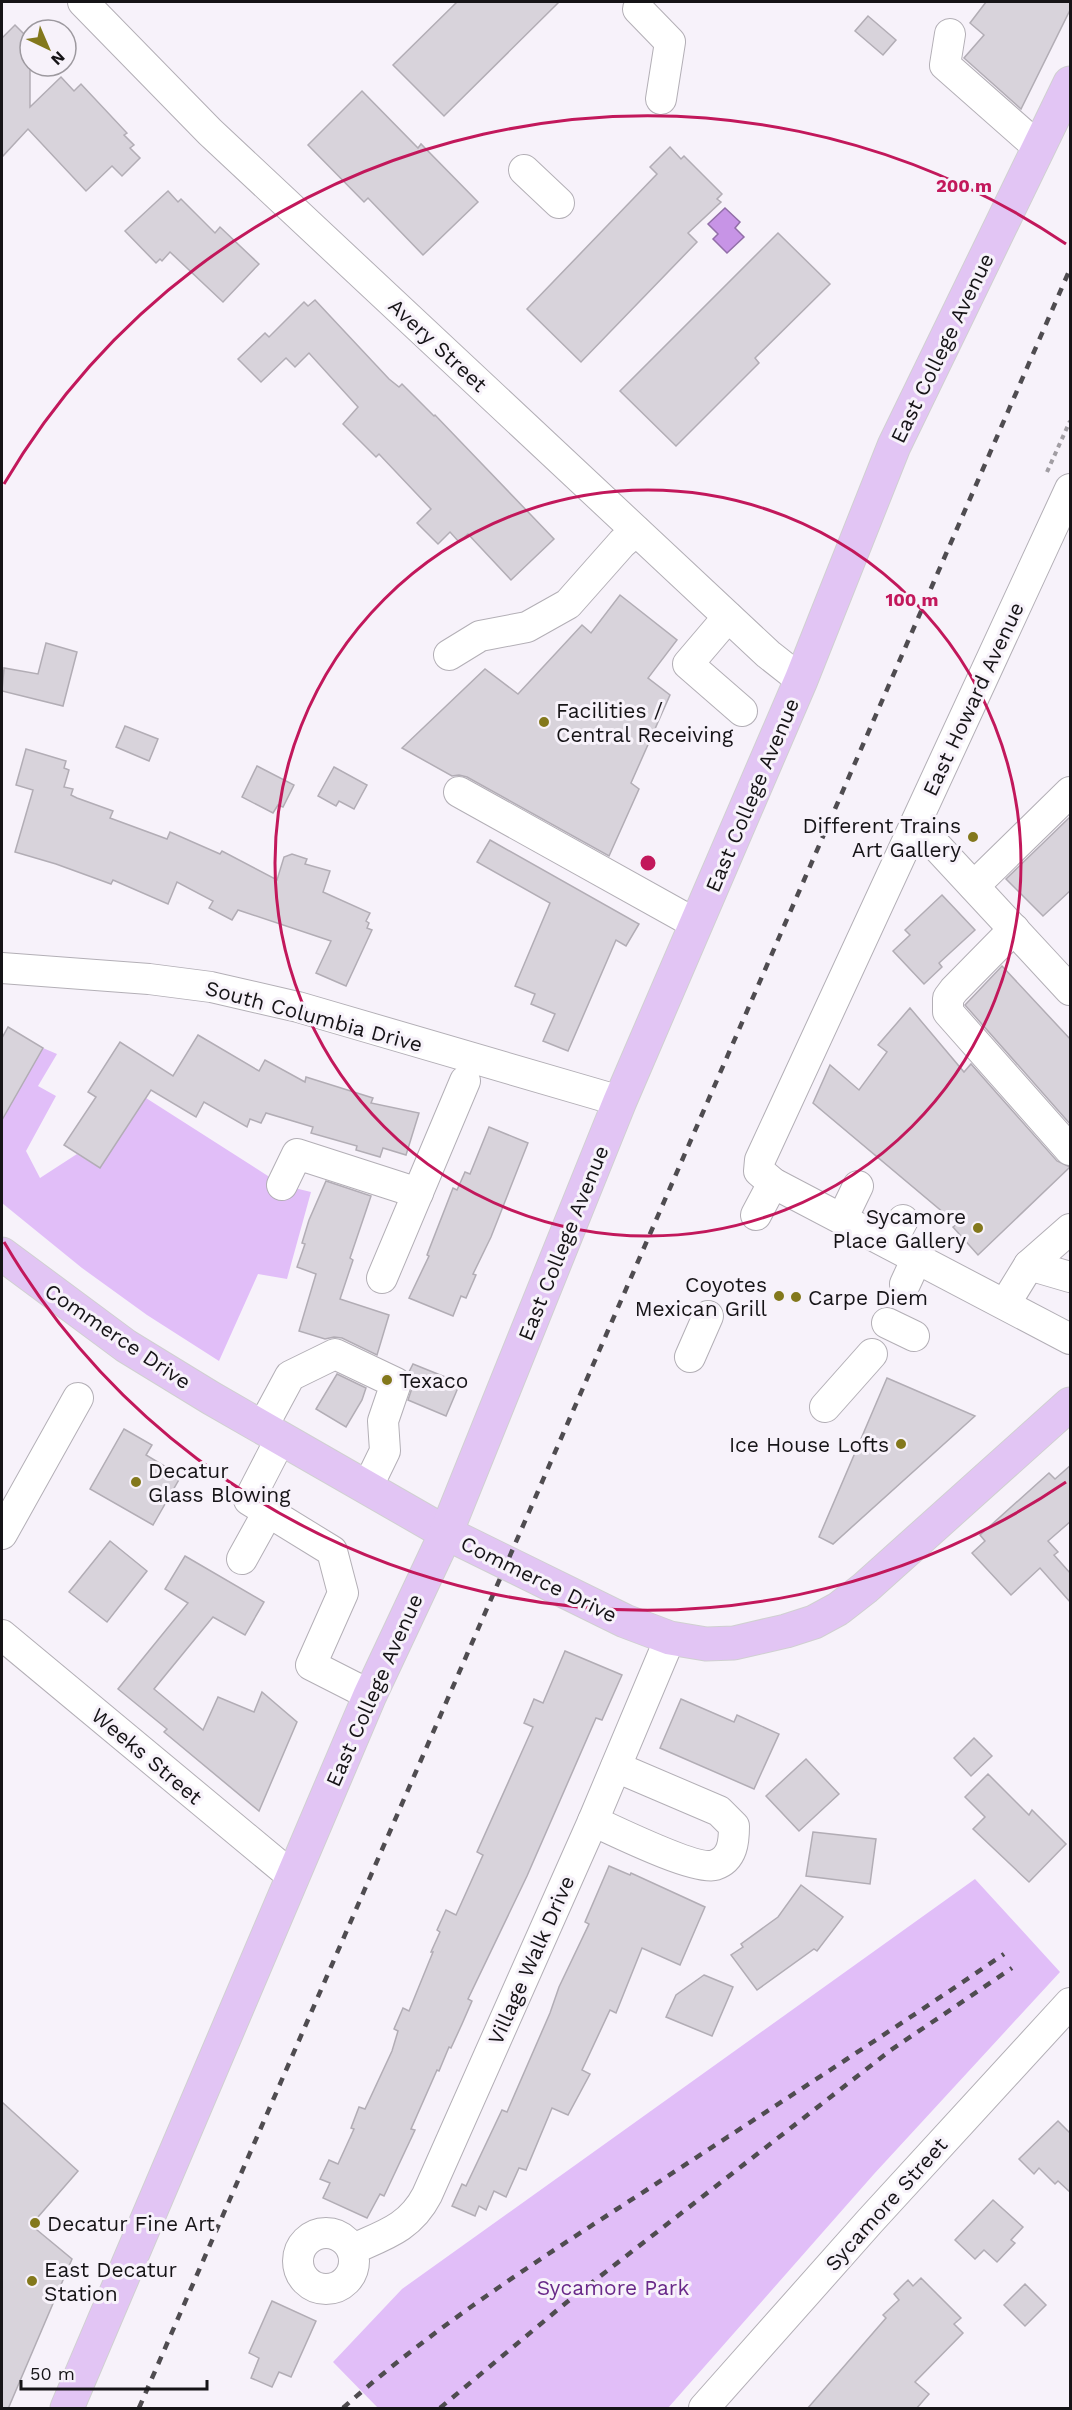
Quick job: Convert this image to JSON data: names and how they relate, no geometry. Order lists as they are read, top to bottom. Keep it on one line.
{"streets":{"main road":["East College Avenue","Commerce Drive"],"street":["Avery Street","East Howard Avenue","South Columbia Drive","Weeks Street","Village Walk Drive","Sycamore Street"]},"crossings":[["Avery Street","East College Avenue"],["East College Avenue","South Columbia Drive"],["East College Avenue","Commerce Drive"],["East College Avenue","Weeks Street"],["Commerce Drive","Village Walk Drive"]],"parks":["Sycamore Park"],"places":["Facilities / Central Receiving","Different Trains Art Gallery","Sycamore Place Gallery","Coyotes Mexican Grill","Carpe Diem","Texaco","Ice House Lofts","Decatur Glass Blowing","Decatur Fine Art","East Decatur Station"],"scale_bar":"50 m","north":"bottom right","rings":["200 m","100 m"]}
